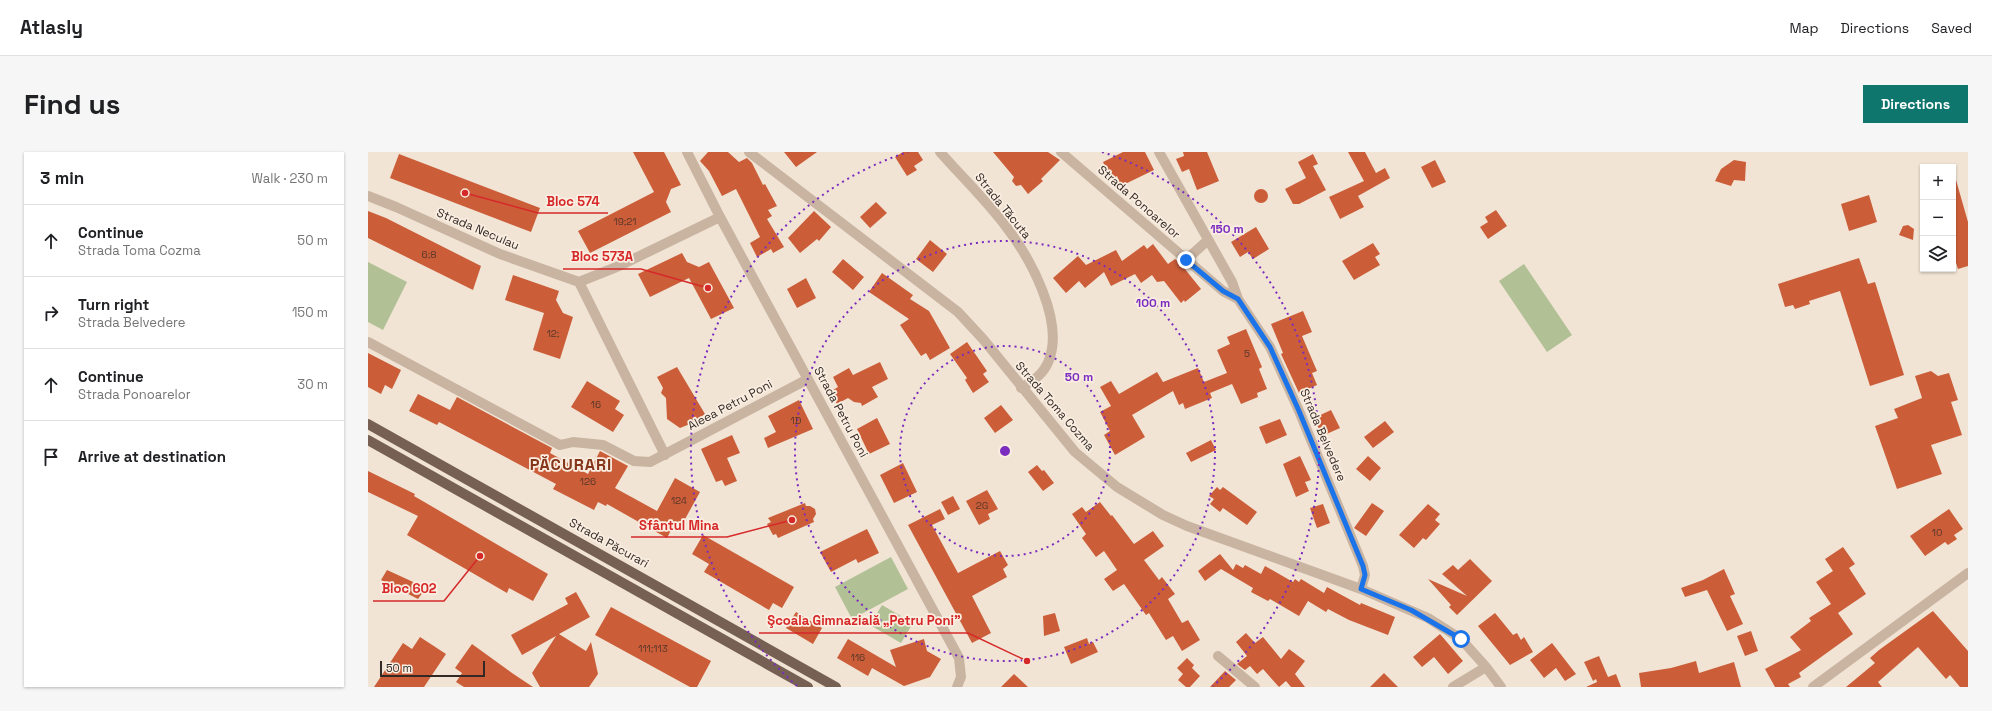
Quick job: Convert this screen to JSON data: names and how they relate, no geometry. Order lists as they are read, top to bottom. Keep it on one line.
{"streets":{"main road":["Strada Păcurari"],"street":["Strada Ponoarelor","Strada Tăcuta","Strada Neculau","Aleea Petru Poni","Strada Toma Cozma","Strada Petru Poni","Strada Belvedere"]},"crossings":[["Strada Ponoarelor","Strada Belvedere"],["Strada Tăcuta","Strada Toma Cozma"],["Aleea Petru Poni","Strada Petru Poni"],["Strada Toma Cozma","Strada Belvedere"]],"districts":["PĂCURARI"],"places":["Bloc 574","Bloc 573A","Sfântul Mina","Bloc 602","Şcoala Gimnazială „Petru Poni”"],"house_numbers":["19;21","6;8","12;","5","16","1D","126","124","2G","10","111;113","116"],"scale_bar":"50 m","page":{"header":"Atlasly","nav":["Map","Directions","Saved"],"buttons":"Directions","title":"Find us","heading":["3 min","Walk · 230 m"],"map_buttons":["+","−"],"list":[["Continue","Strada Toma Cozma","50 m"],["Turn right","Strada Belvedere","150 m"],["Continue","Strada Ponoarelor","30 m"],"Arrive at destination"],"scale":"50 m"},"rings":["150 m","100 m","50 m"]}
